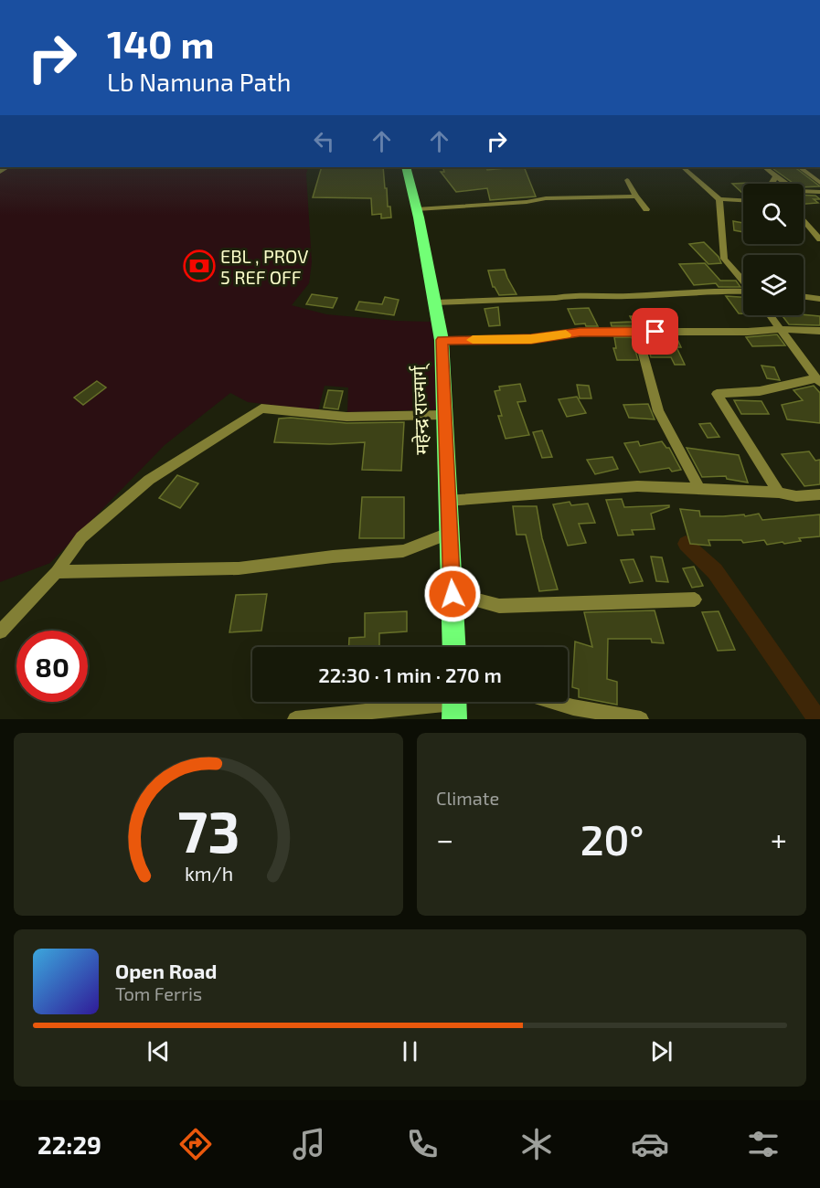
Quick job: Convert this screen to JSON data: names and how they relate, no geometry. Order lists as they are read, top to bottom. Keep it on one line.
{"streets":{"highway":["महेन्द्र राज्मार्ग्"]},"places":{"bank":["EBL , PROV 5 REF OFF"]},"page":{"turn":["140 m","Lb Namuna Path"],"limit":"80","trip":"22:30 · 1 min · 270 m","tile":"Climate","heat":["−","20°","+"],"song":["Open Road","Tom Ferris"],"tabs":"22:29","gauge":["73","km/h"]}}
